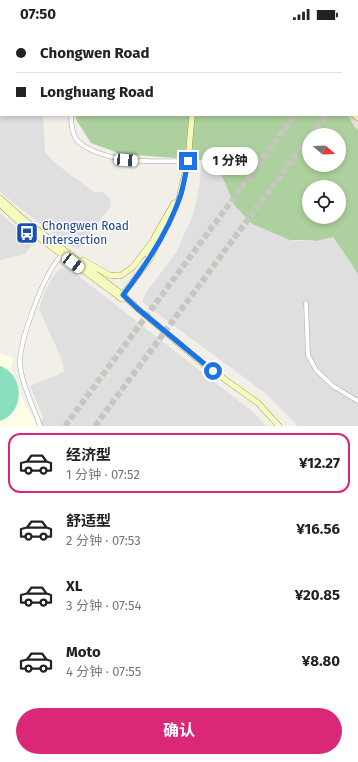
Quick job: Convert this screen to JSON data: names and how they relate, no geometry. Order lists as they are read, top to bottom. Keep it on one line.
{"places":{"bus stop":["Chongwen Road Intersection"]},"north":"right","page":{"status":"07:50","banner":["Chongwen Road","Longhuang Road"],"bubble":"1 分钟","list":[{"name":"经济型","note":"1 分钟 · 07:52","value":"¥12.27"},{"name":"舒适型","note":"2 分钟 · 07:53","value":"¥16.56"},{"name":"XL","note":"3 分钟 · 07:54","value":"¥20.85"},{"name":"Moto","note":"4 分钟 · 07:55","value":"¥8.80"}],"buttons":"确认"}}
